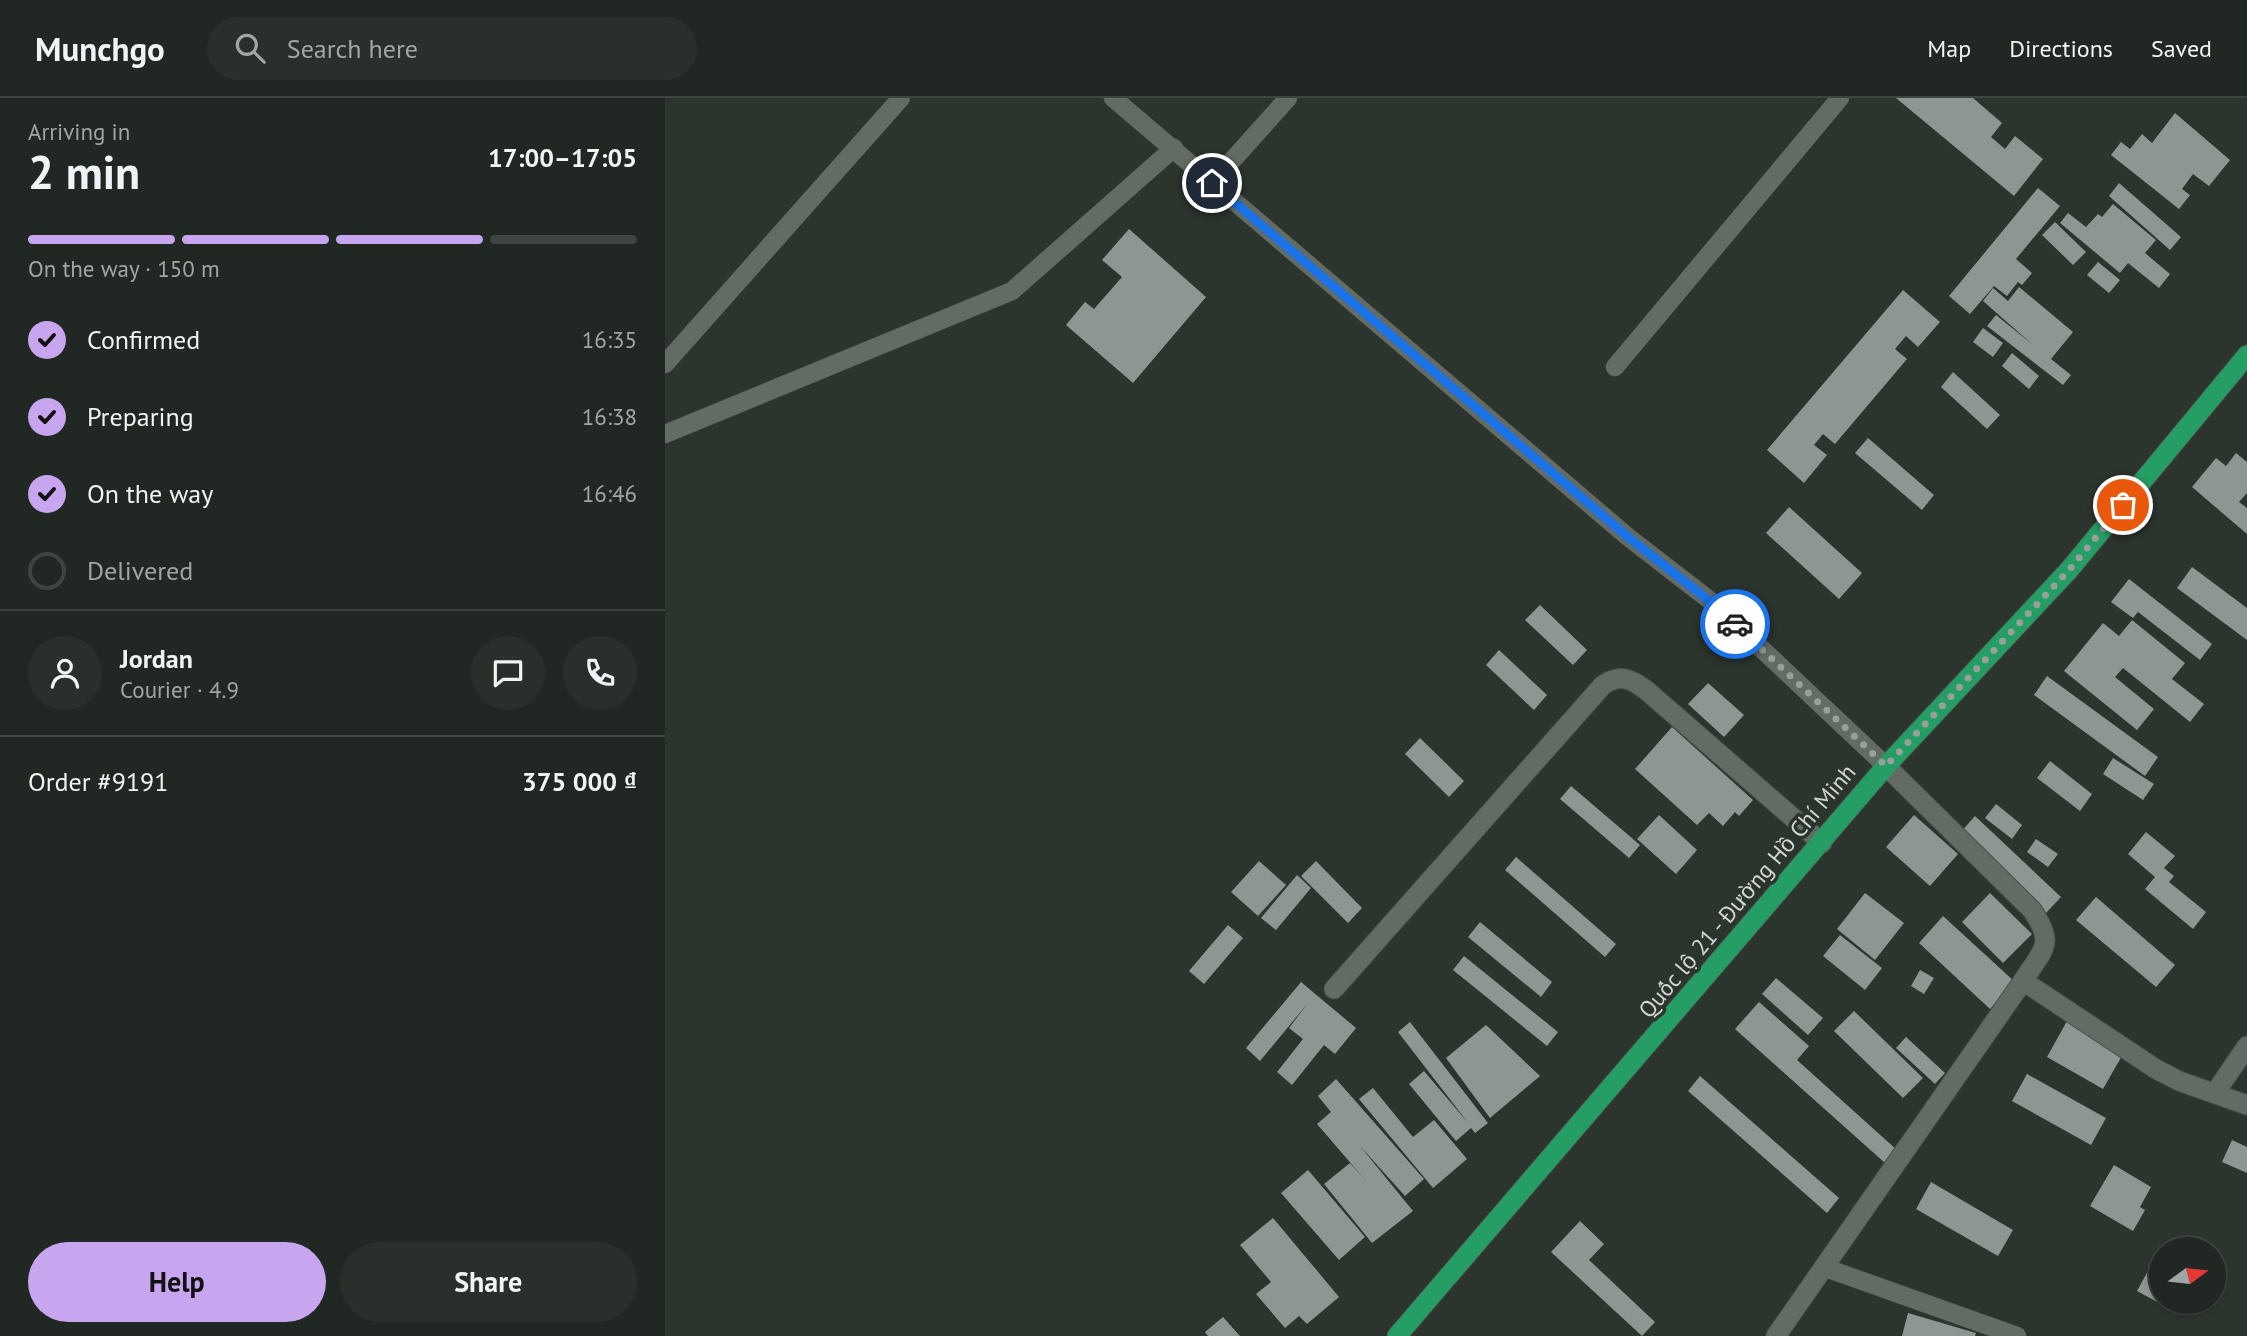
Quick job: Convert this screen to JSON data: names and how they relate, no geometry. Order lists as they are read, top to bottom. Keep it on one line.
{"streets":{"highway":["Quốc lộ 21 - Đường Hồ Chí Minh"]},"north":"right","page":{"header":"Munchgo","search":"Search here","nav":["Map","Directions","Saved"],"heading":["2 min","Arriving in","17:00–17:05"],"panel":["Jordan","Courier · 4.9","Order #9191","375 000 ₫"],"bar":"On the way · 150 m","list":[["Confirmed","16:35"],["Preparing","16:38"],["On the way","16:46"],"Delivered"],"buttons":["Help","Share"]}}
